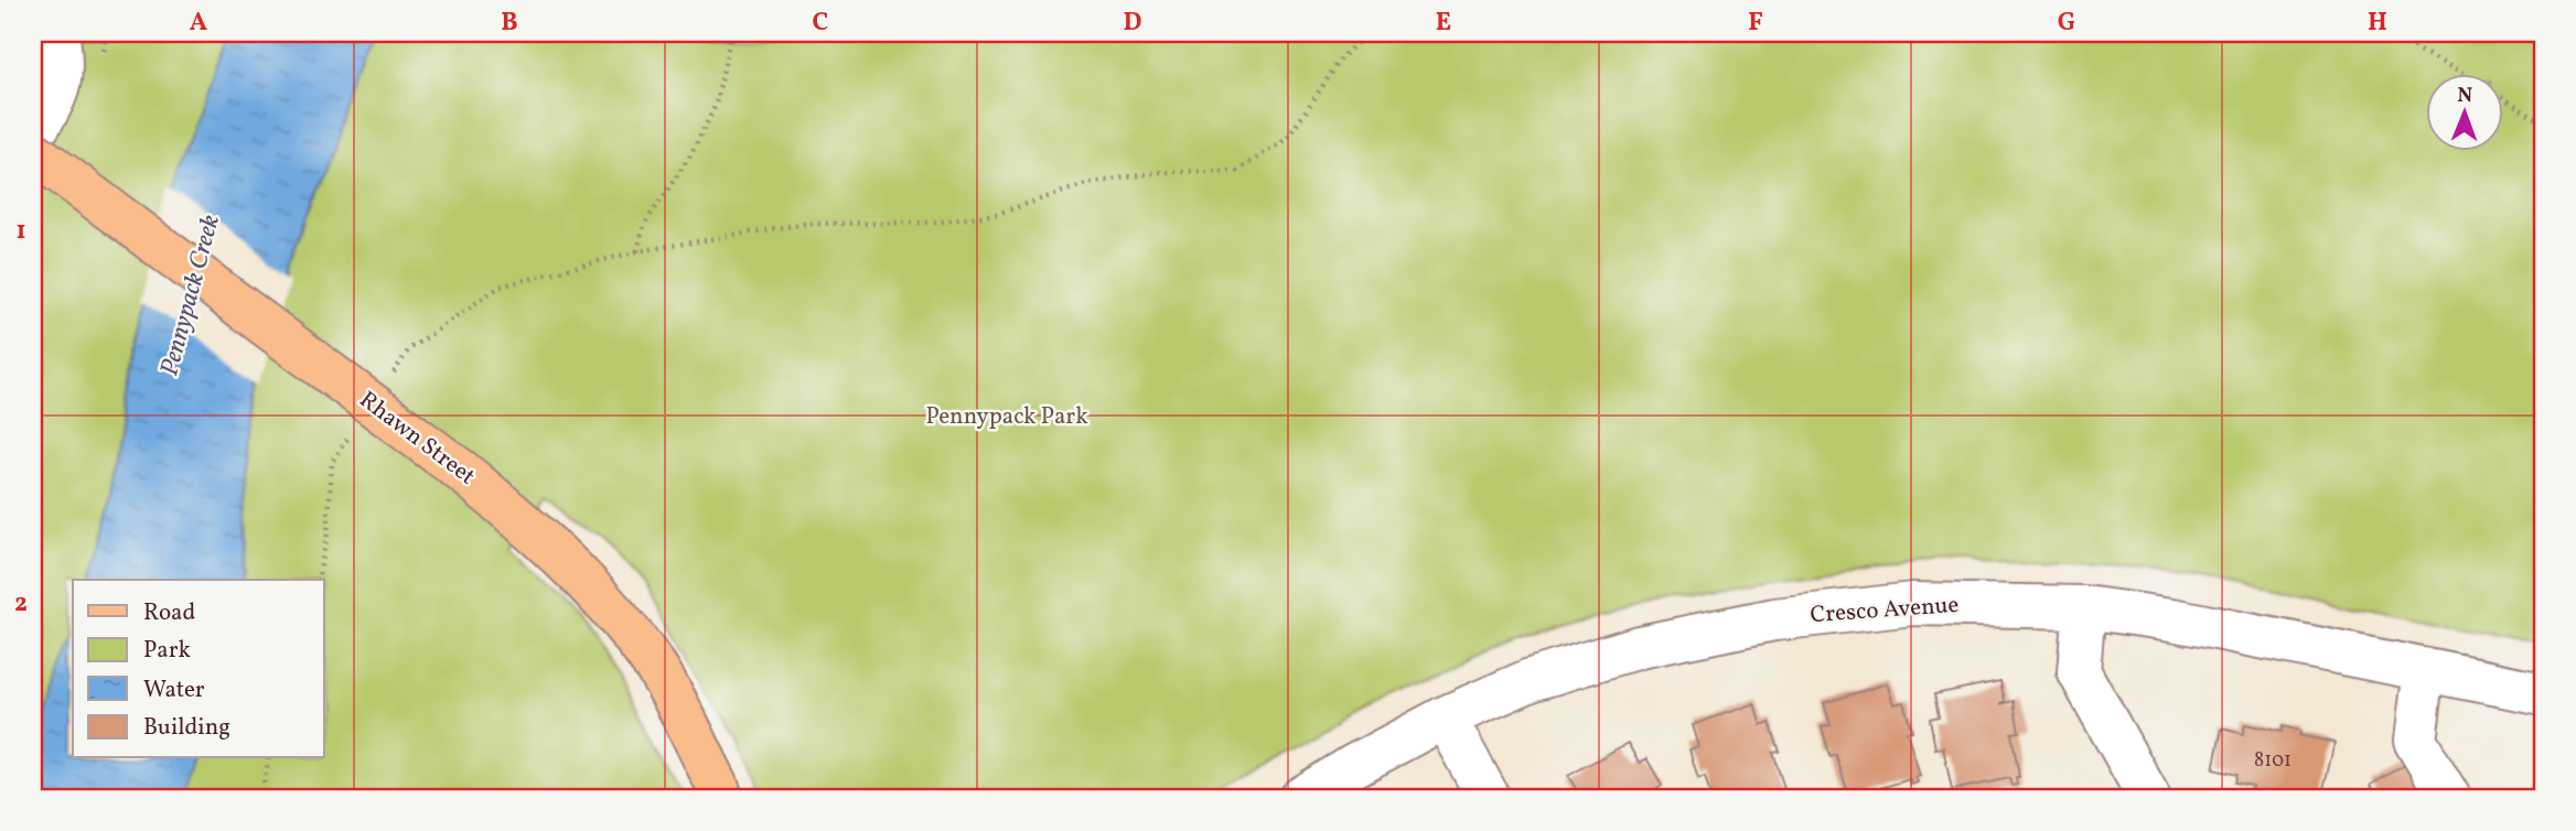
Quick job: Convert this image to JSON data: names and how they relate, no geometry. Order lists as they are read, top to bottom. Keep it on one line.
{"streets":{"main road":["Rhawn Street"],"street":["Cresco Avenue"]},"water":["Pennypack Creek"],"parks":["Pennypack Park"],"house_numbers":["8101"],"legend":["Road","Park","Water","Building"],"north":"top","grid":{"columns":["A","B","C","D","E","F","G","H"],"rows":["1","2"]}}
